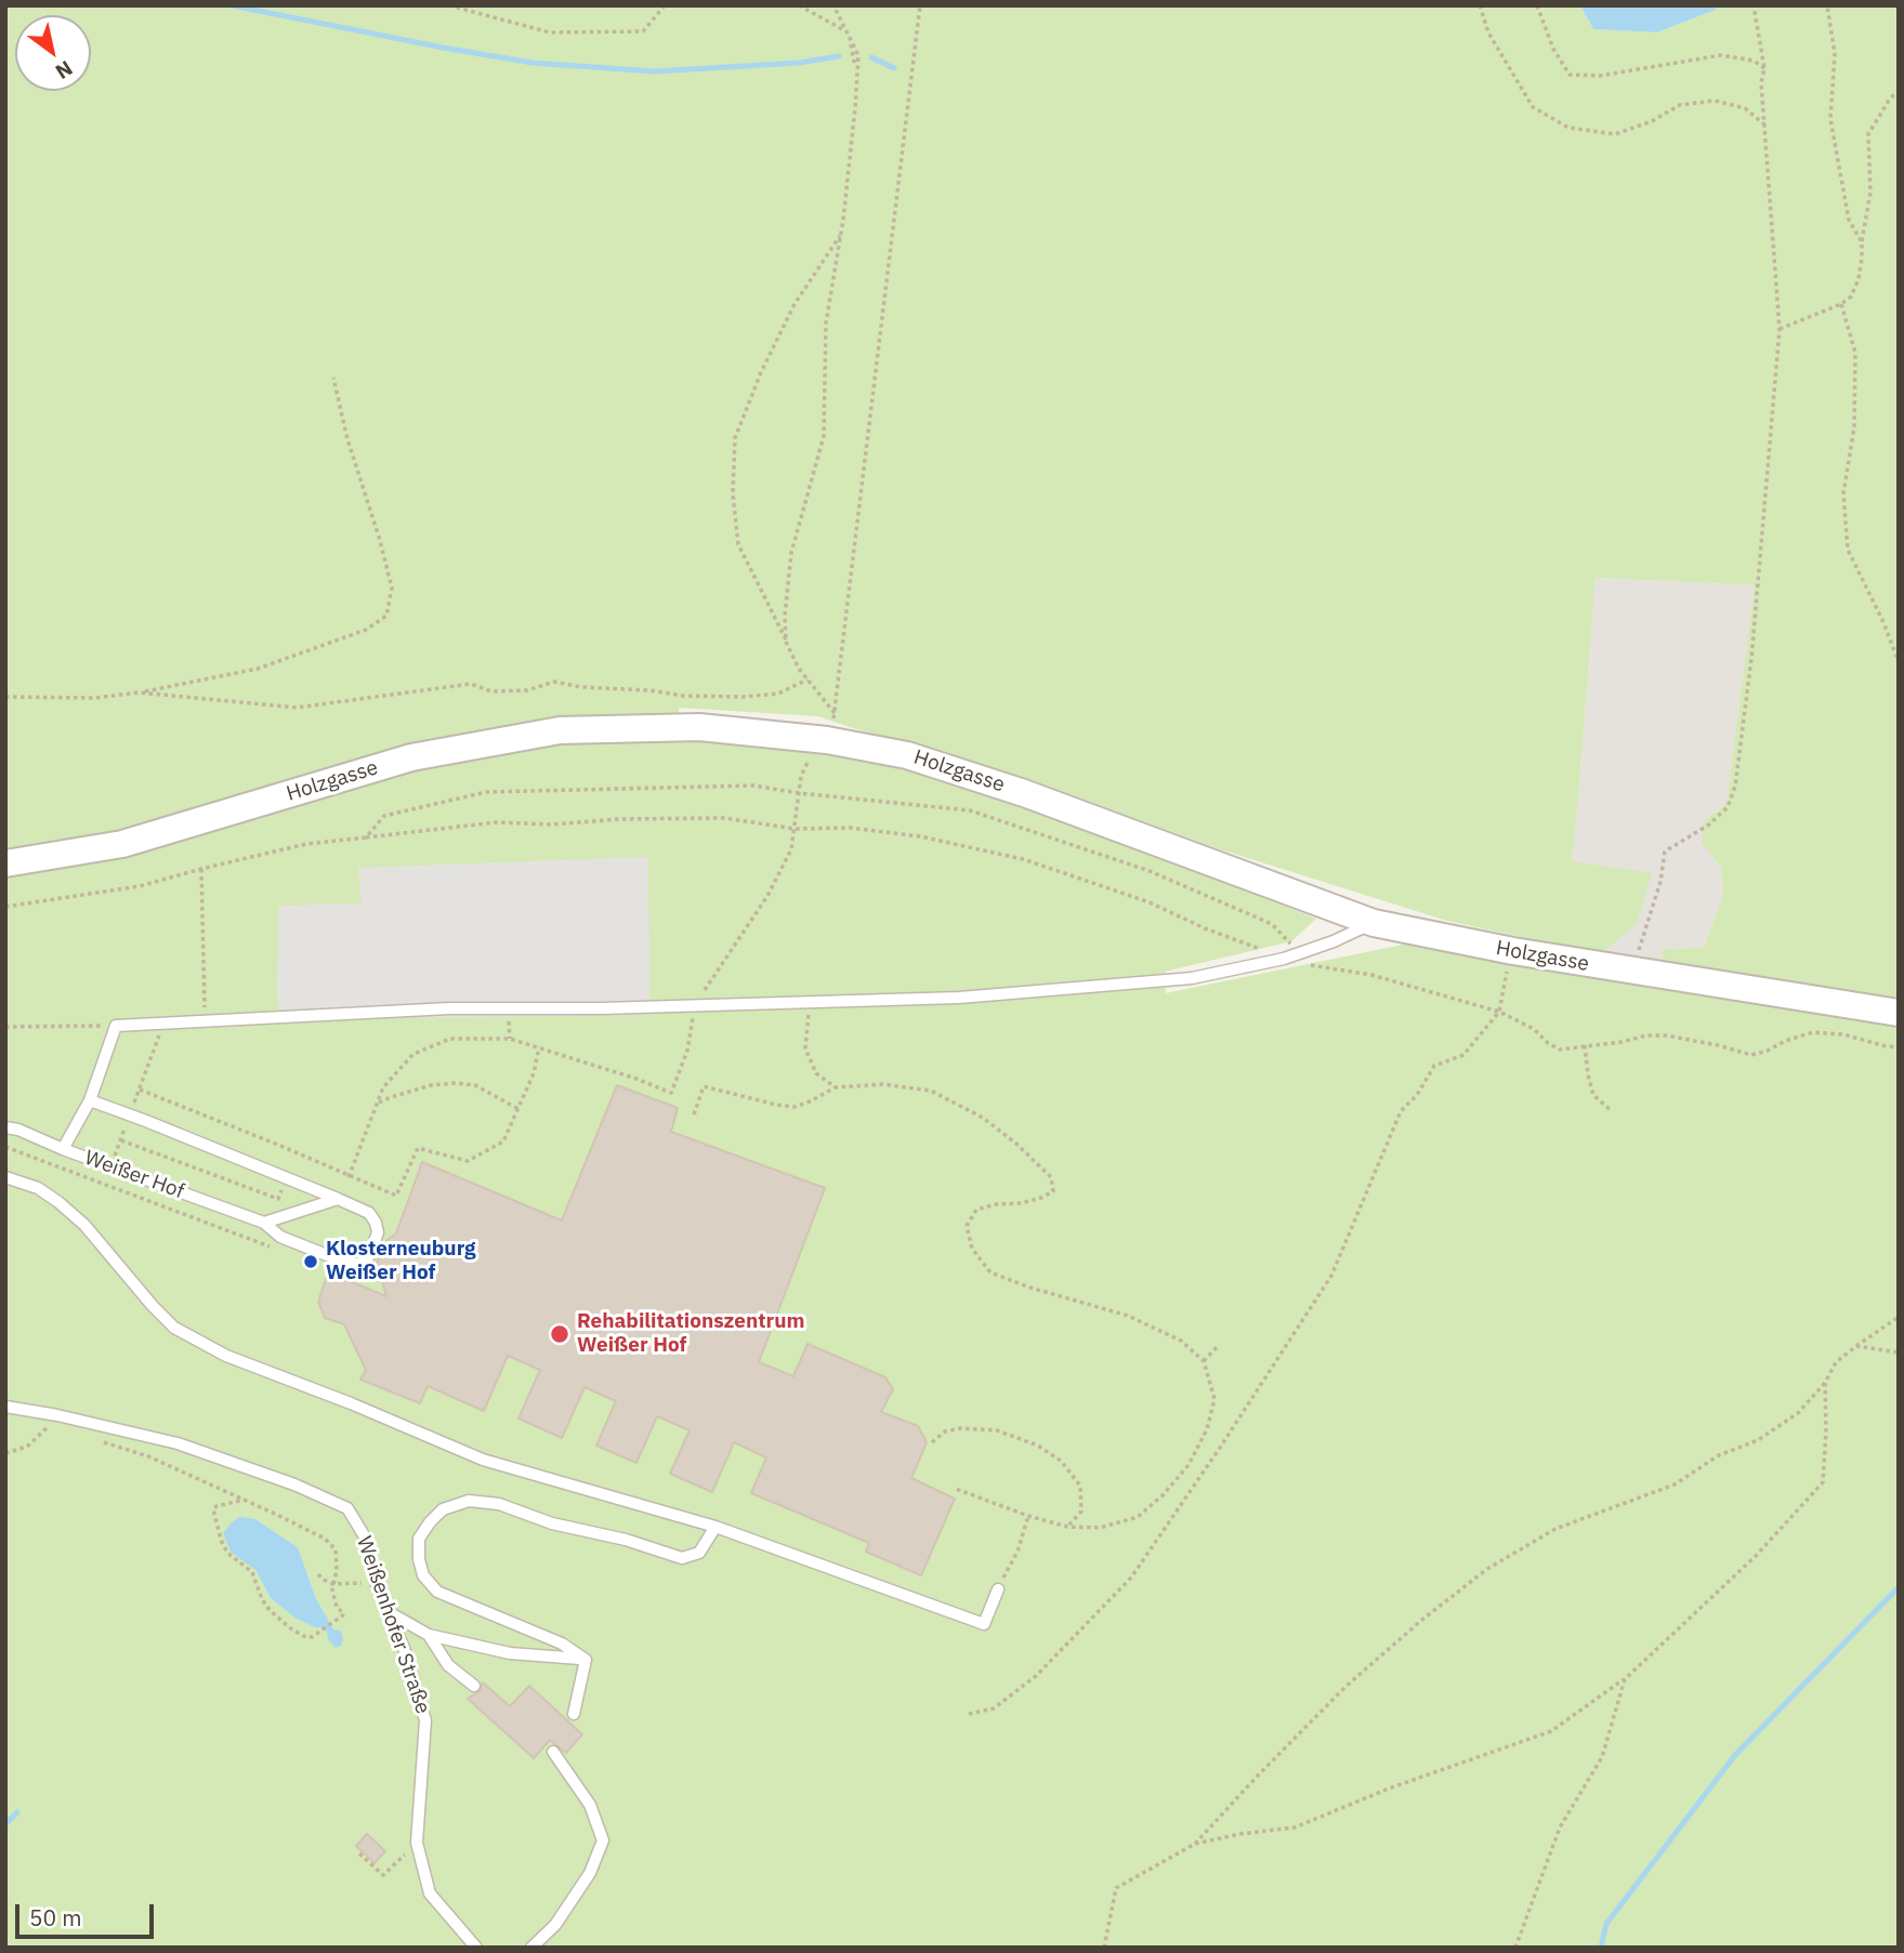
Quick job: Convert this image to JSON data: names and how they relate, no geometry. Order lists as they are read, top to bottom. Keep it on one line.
{"streets":{"street":["Holzgasse"],"lane":["Weißer Hof","Weißenhofer Straße"]},"places":["Klosterneuburg Weißer Hof","Rehabilitationszentrum Weißer Hof"],"scale_bar":"50 m","north":"bottom right"}
